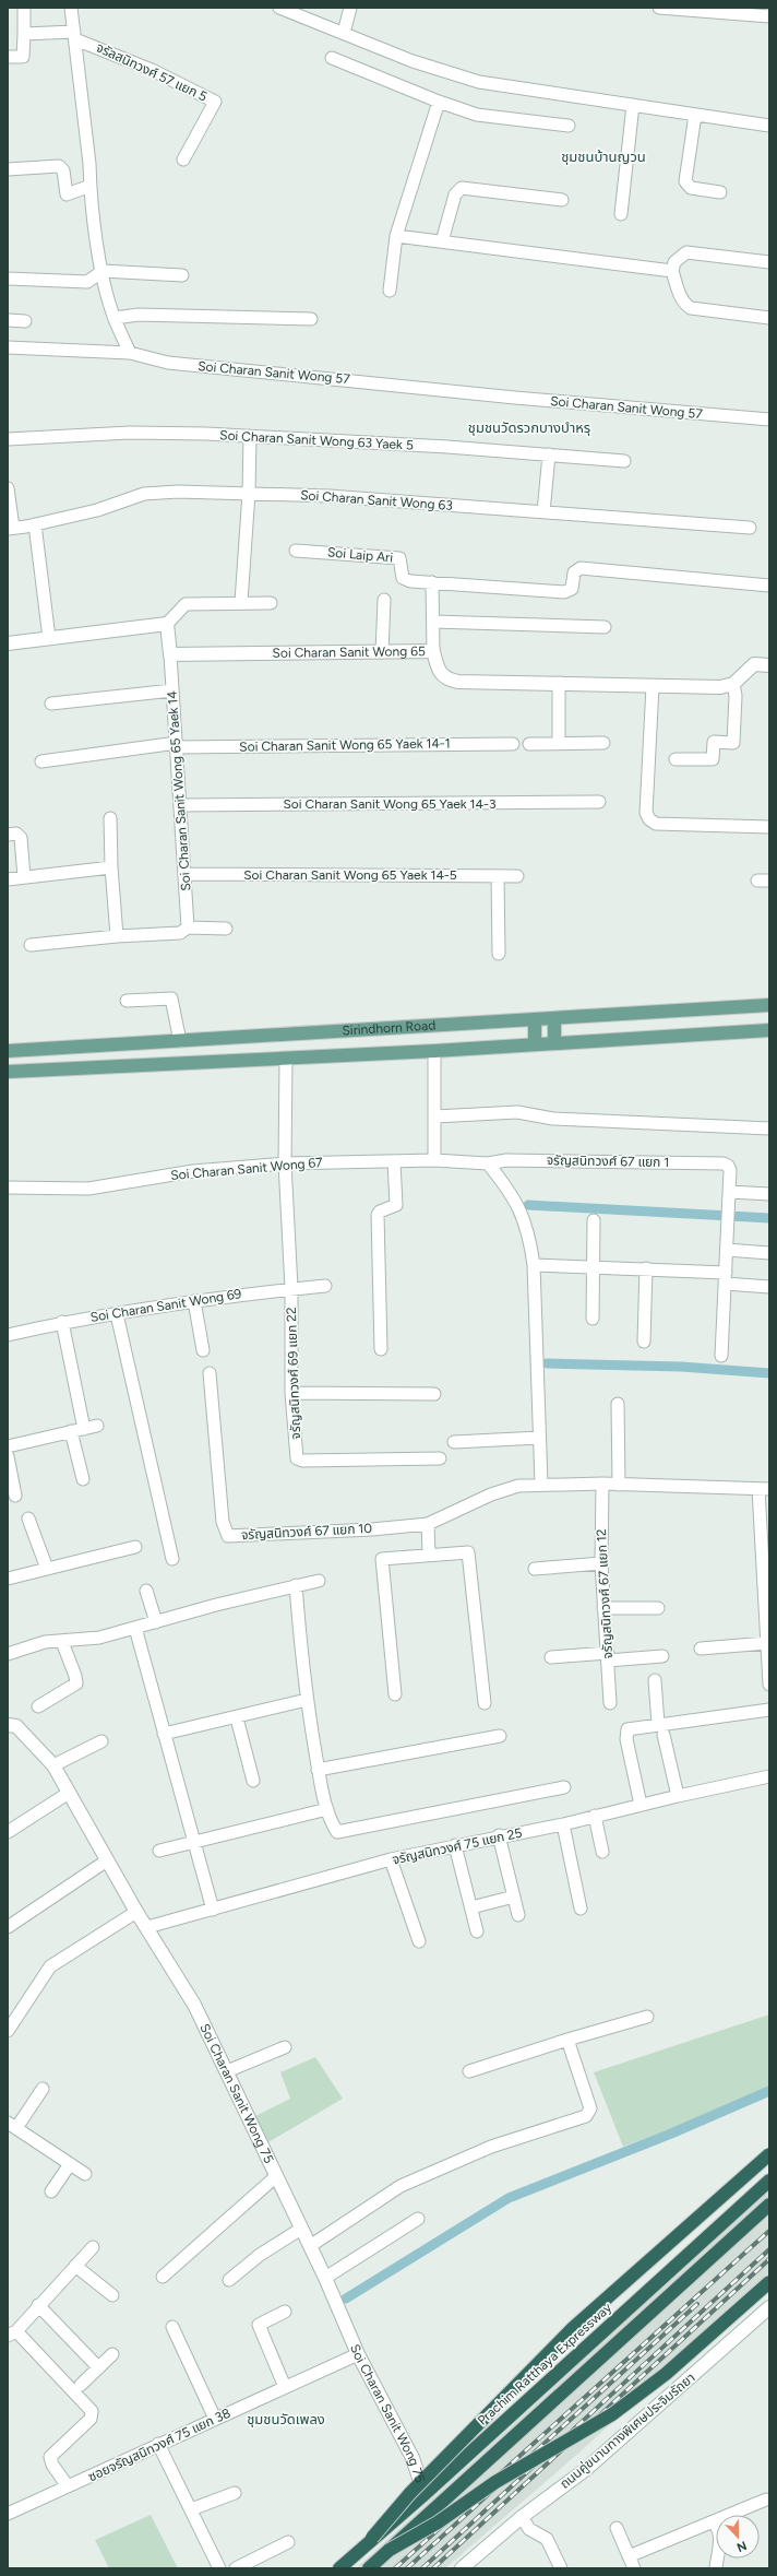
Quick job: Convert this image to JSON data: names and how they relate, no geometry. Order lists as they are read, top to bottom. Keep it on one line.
{"streets":{"highway":["Prachim Ratthaya Expressway"],"main road":["Sirindhorn Road"],"street":["จรัลสนิทวงศ์ 57 แยก 5","Soi Charan Sanit Wong 57","Soi Charan Sanit Wong 63 Yaek 5","Soi Charan Sanit Wong 63","Soi Laip Ari","Soi Charan Sanit Wong 65","Soi Charan Sanit Wong 65 Yaek 14-1","Soi Charan Sanit Wong 65 Yaek 14","Soi Charan Sanit Wong 65 Yaek 14-3","Soi Charan Sanit Wong 65 Yaek 14-5","จรัญสนิทวงศ์ 67 แยก 1","Soi Charan Sanit Wong 67","Soi Charan Sanit Wong 69","จรัญสนิทวงศ์ 69 แยก 22","จรัญสนิทวงศ์ 67 แยก 10","จรัญสนิทวงศ์ 67 แยก 12","จรัญสนิทวงศ์ 75 แยก 25","Soi Charan Sanit Wong 75","ถนนคู่ขนานทางพิเศษประจิมรัถยา","ซอยจรัญสนิทวงศ์ 75 แยก 38"]},"crossings":[["Soi Charan Sanit Wong 65","Soi Charan Sanit Wong 65 Yaek 14"],["Soi Charan Sanit Wong 65 Yaek 14-1","Soi Charan Sanit Wong 65 Yaek 14"],["Soi Charan Sanit Wong 65 Yaek 14","Soi Charan Sanit Wong 65 Yaek 14-3"],["Soi Charan Sanit Wong 65 Yaek 14","Soi Charan Sanit Wong 65 Yaek 14-5"],["Sirindhorn Road","จรัญสนิทวงศ์ 69 แยก 22"],["จรัญสนิทวงศ์ 67 แยก 1","Soi Charan Sanit Wong 67"],["Soi Charan Sanit Wong 67","จรัญสนิทวงศ์ 69 แยก 22"],["Soi Charan Sanit Wong 69","จรัญสนิทวงศ์ 69 แยก 22"],["จรัญสนิทวงศ์ 67 แยก 10","จรัญสนิทวงศ์ 67 แยก 12"],["จรัญสนิทวงศ์ 75 แยก 25","Soi Charan Sanit Wong 75"],["Soi Charan Sanit Wong 75","ซอยจรัญสนิทวงศ์ 75 แยก 38"]],"districts":["ชุมชนบ้านญวน","ชุมชนวัดรวกบางบำหรุ","ชุมชนวัดเพลง"],"north":"bottom"}
